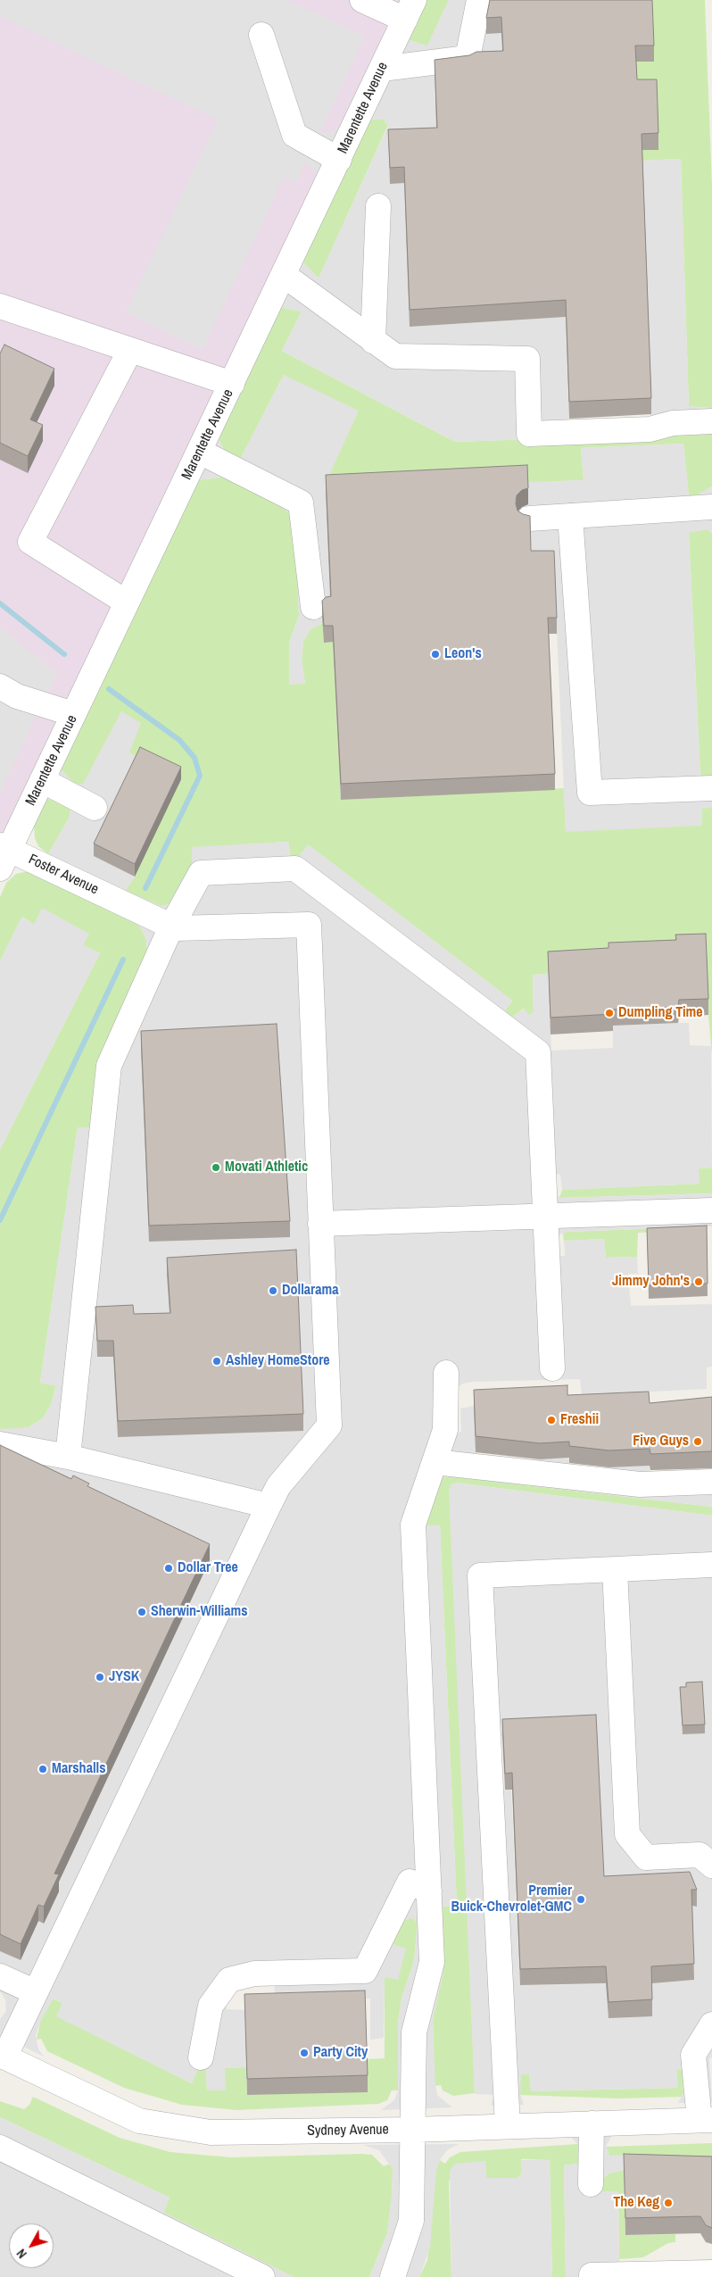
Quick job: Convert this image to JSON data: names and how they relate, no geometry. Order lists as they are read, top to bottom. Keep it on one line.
{"streets":{"street":["Marentette Avenue","Foster Avenue","Sydney Avenue"]},"crossings":[["Marentette Avenue","Foster Avenue"]],"places":["Leon's","Dumpling Time","Movati Athletic","Jimmy John's","Dollarama","Ashley HomeStore","Freshii","Five Guys","Dollar Tree","Sherwin-Williams","JYSK","Marshalls","Premier Buick-Chevrolet-GMC","Party City","The Keg"],"north":"bottom left"}
